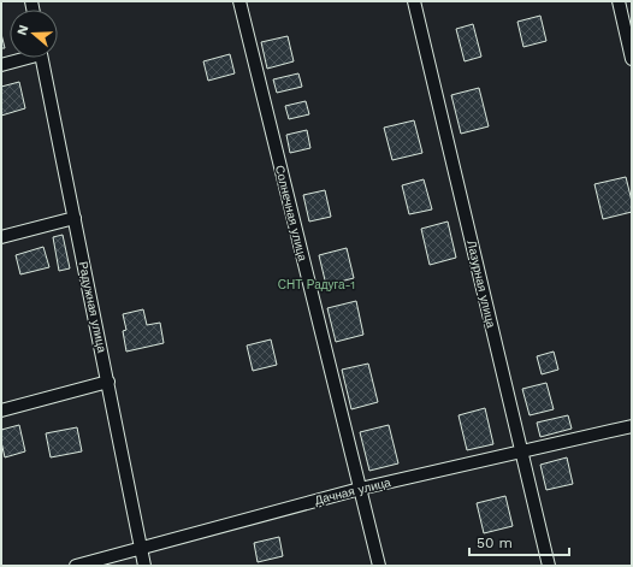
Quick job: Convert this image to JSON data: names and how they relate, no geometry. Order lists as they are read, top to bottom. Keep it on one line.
{"streets":{"street":["Солнечная улица","Лазурная улица","Радужная улица","Дачная улица"]},"crossings":[["Солнечная улица","Дачная улица"],["Лазурная улица","Дачная улица"],["Радужная улица","Дачная улица"]],"parks":["СНТ Радуга-1"],"scale_bar":"50 m","north":"left"}
